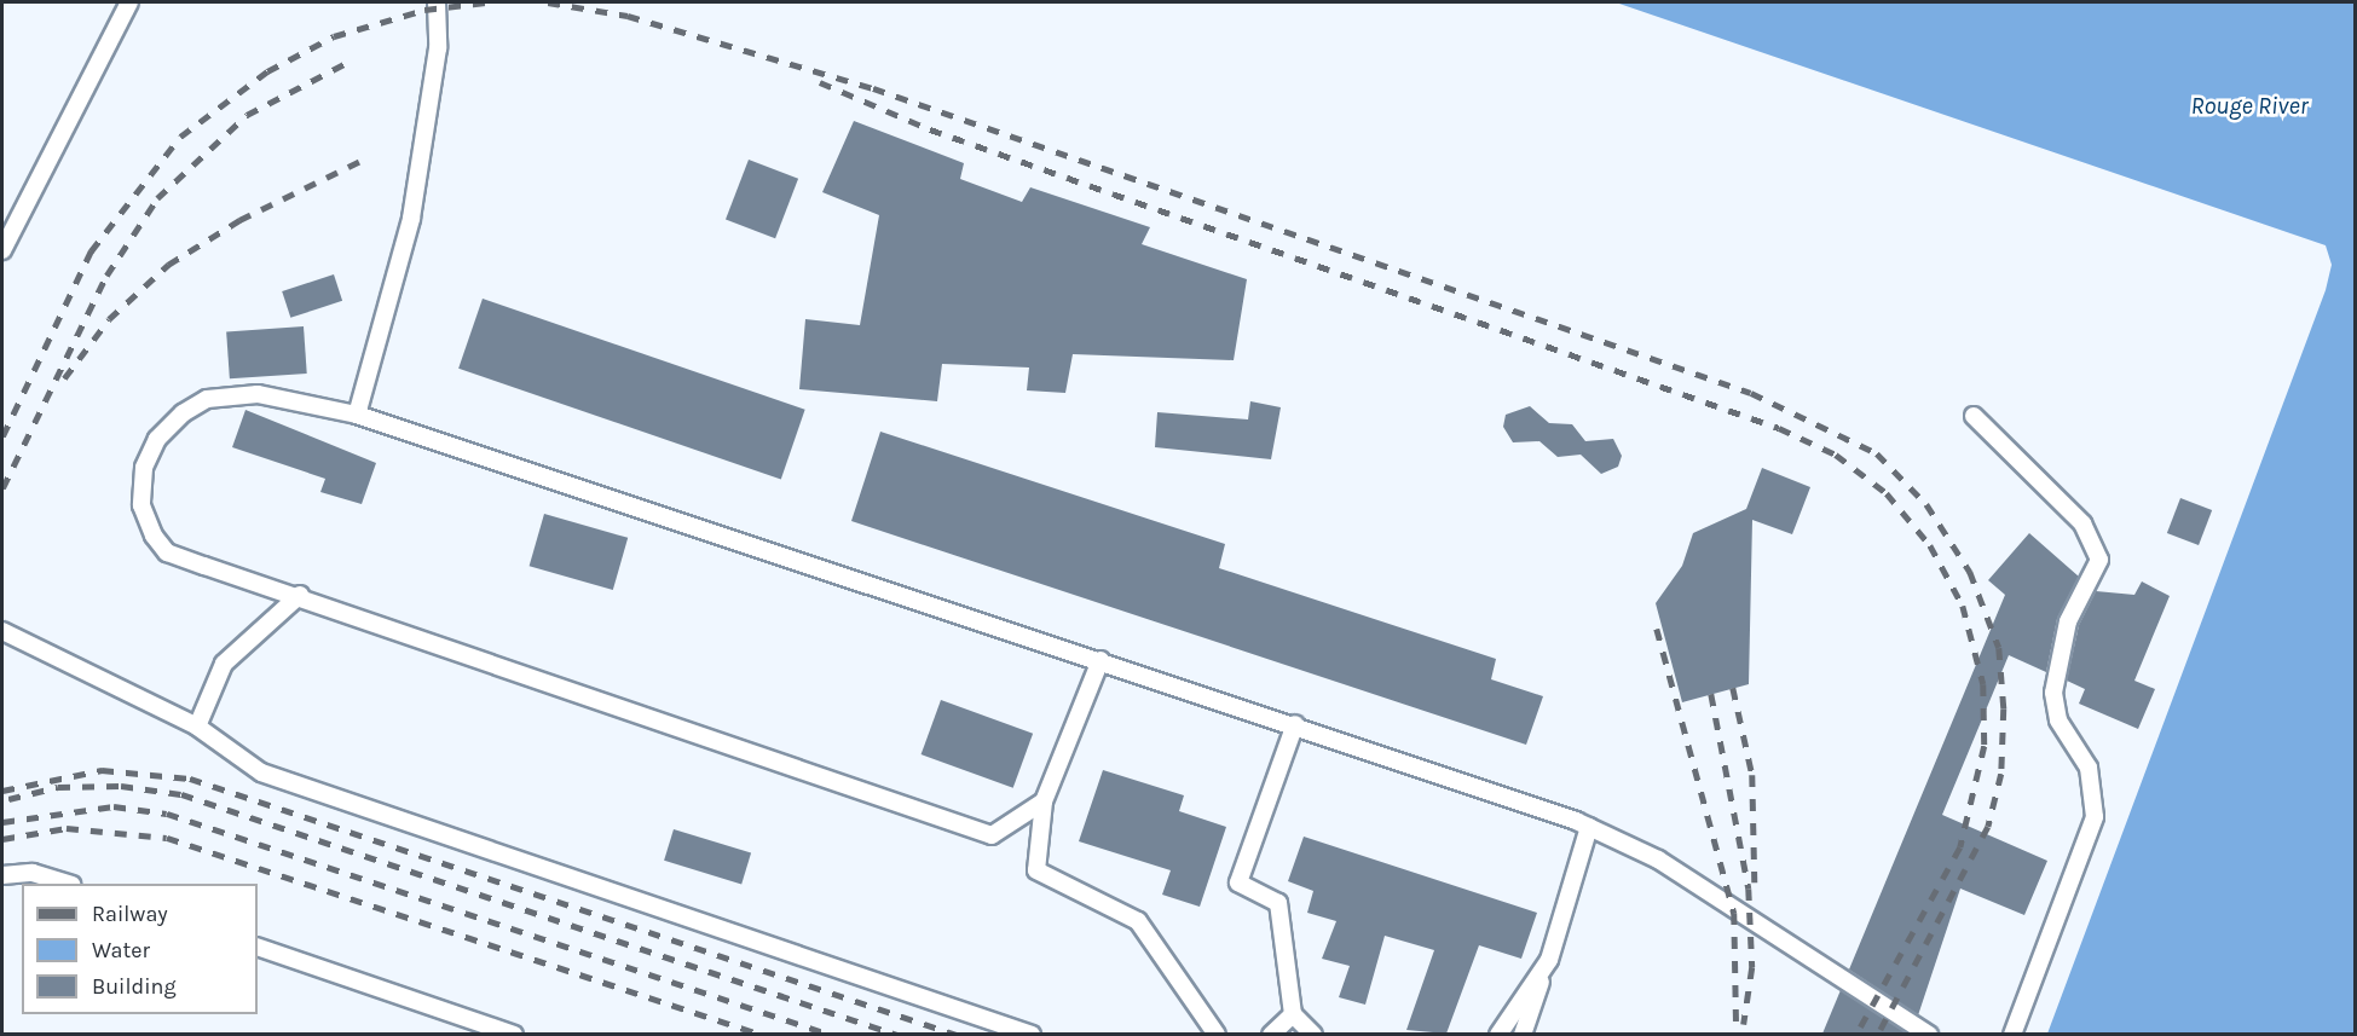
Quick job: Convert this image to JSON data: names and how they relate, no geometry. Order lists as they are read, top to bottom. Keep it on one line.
{"water":["Rouge River"],"legend":["Railway","Water","Building"]}
